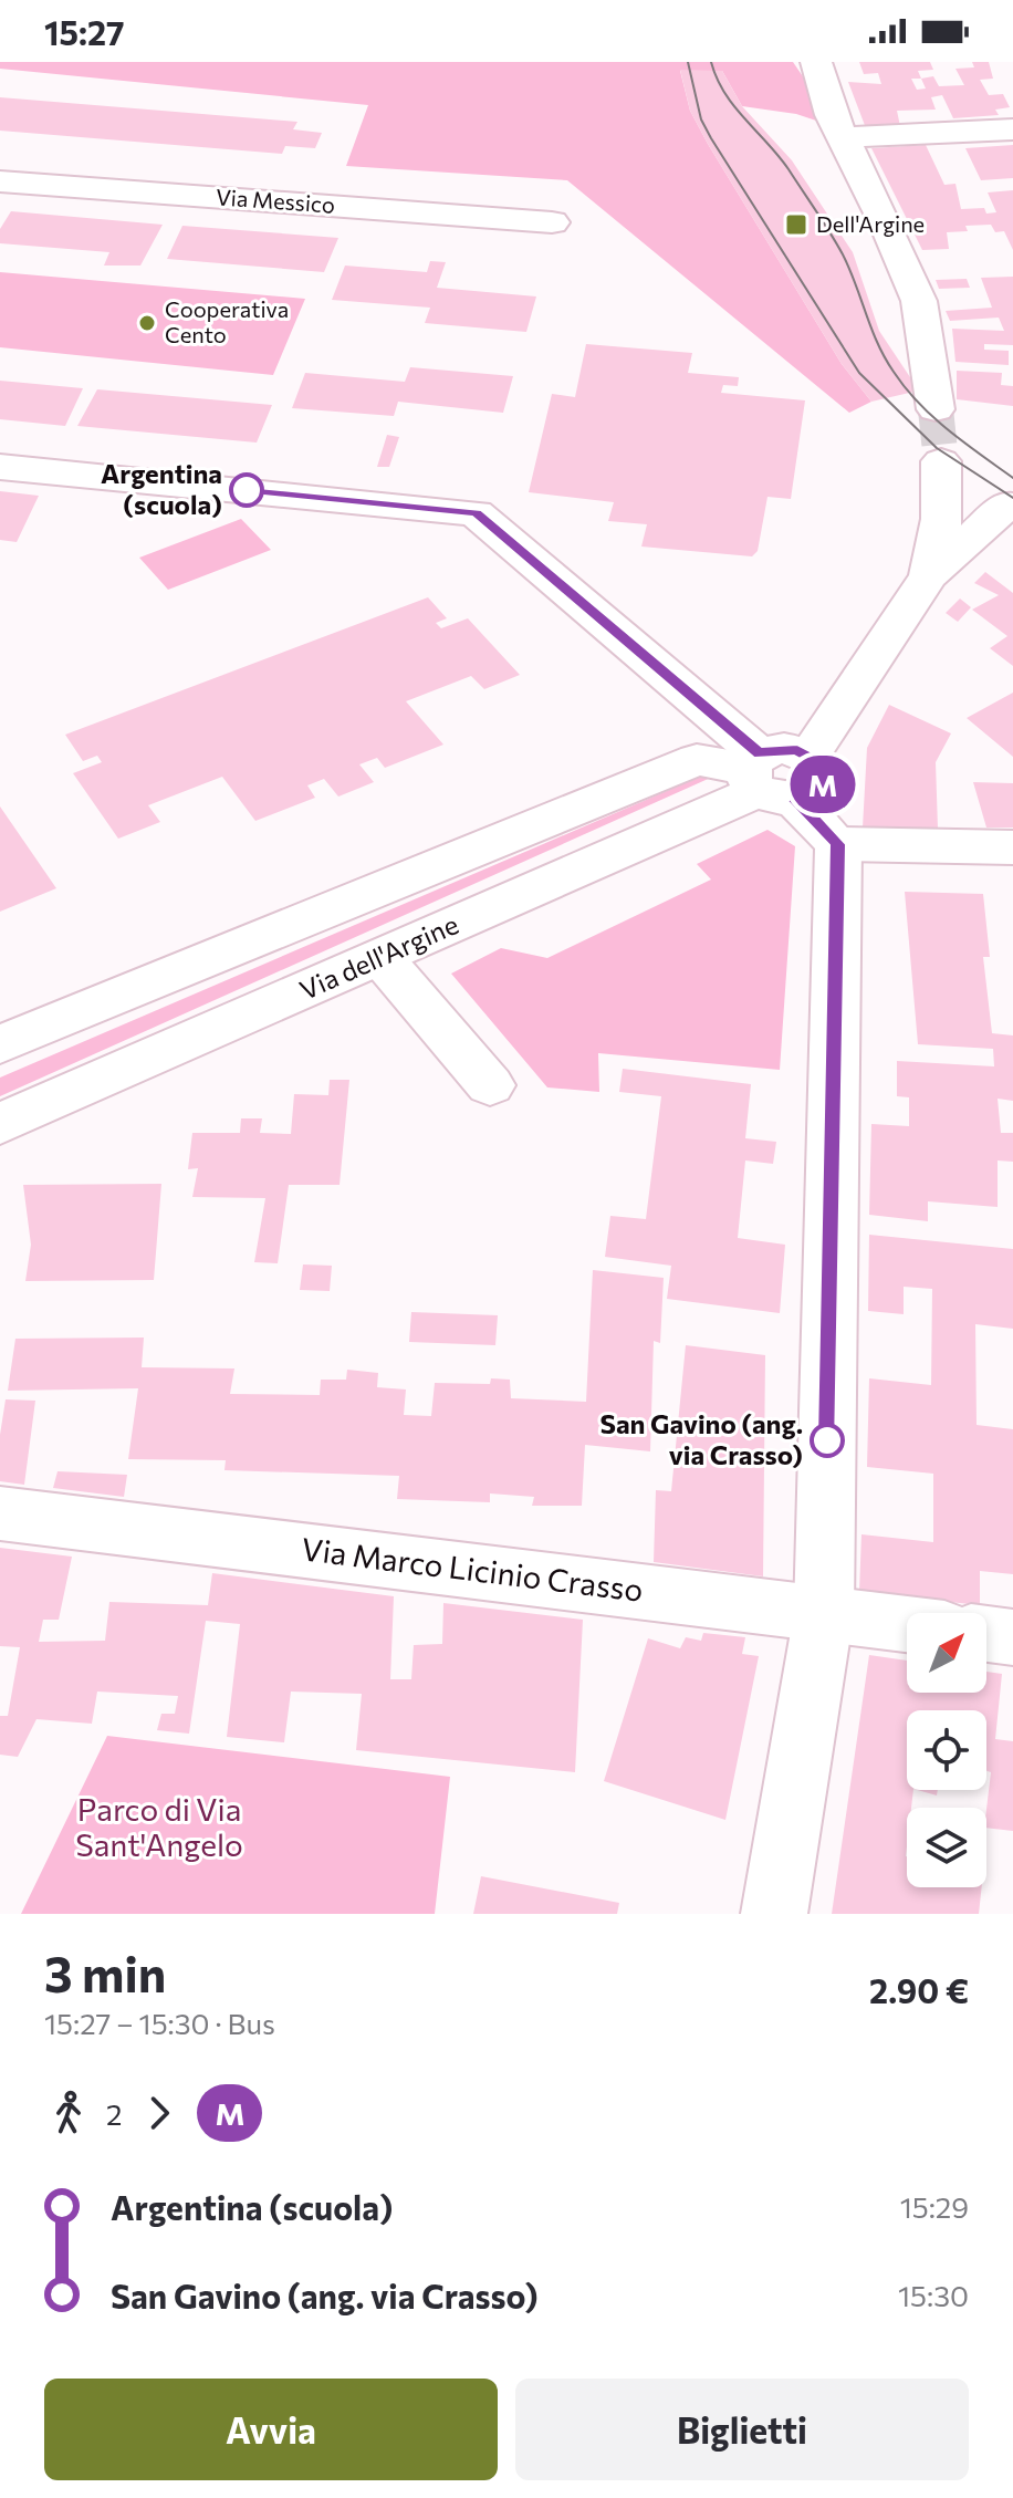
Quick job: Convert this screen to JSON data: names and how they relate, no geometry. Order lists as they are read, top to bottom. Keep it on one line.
{"streets":{"street":["Via Messico","Via dell'Argine","Via Marco Licinio Crasso"]},"parks":["Parco di Via Sant'Angelo"],"places":{"transit":["Dell'Argine"],"other":["Cooperativa Cento","Argentina (scuola)","San Gavino (ang. via Crasso)"]},"lines":["bus line M"],"north":"top right","page":{"status":"15:27","on_map":"M","heading":["3 min","15:27 – 15:30 · Bus","2.90 €"],"legs":["2","M"],"list":[{"name":"Argentina (scuola)","value":"15:29"},{"name":"San Gavino (ang. via Crasso)","value":"15:30"}],"buttons":["Avvia","Biglietti"]}}
